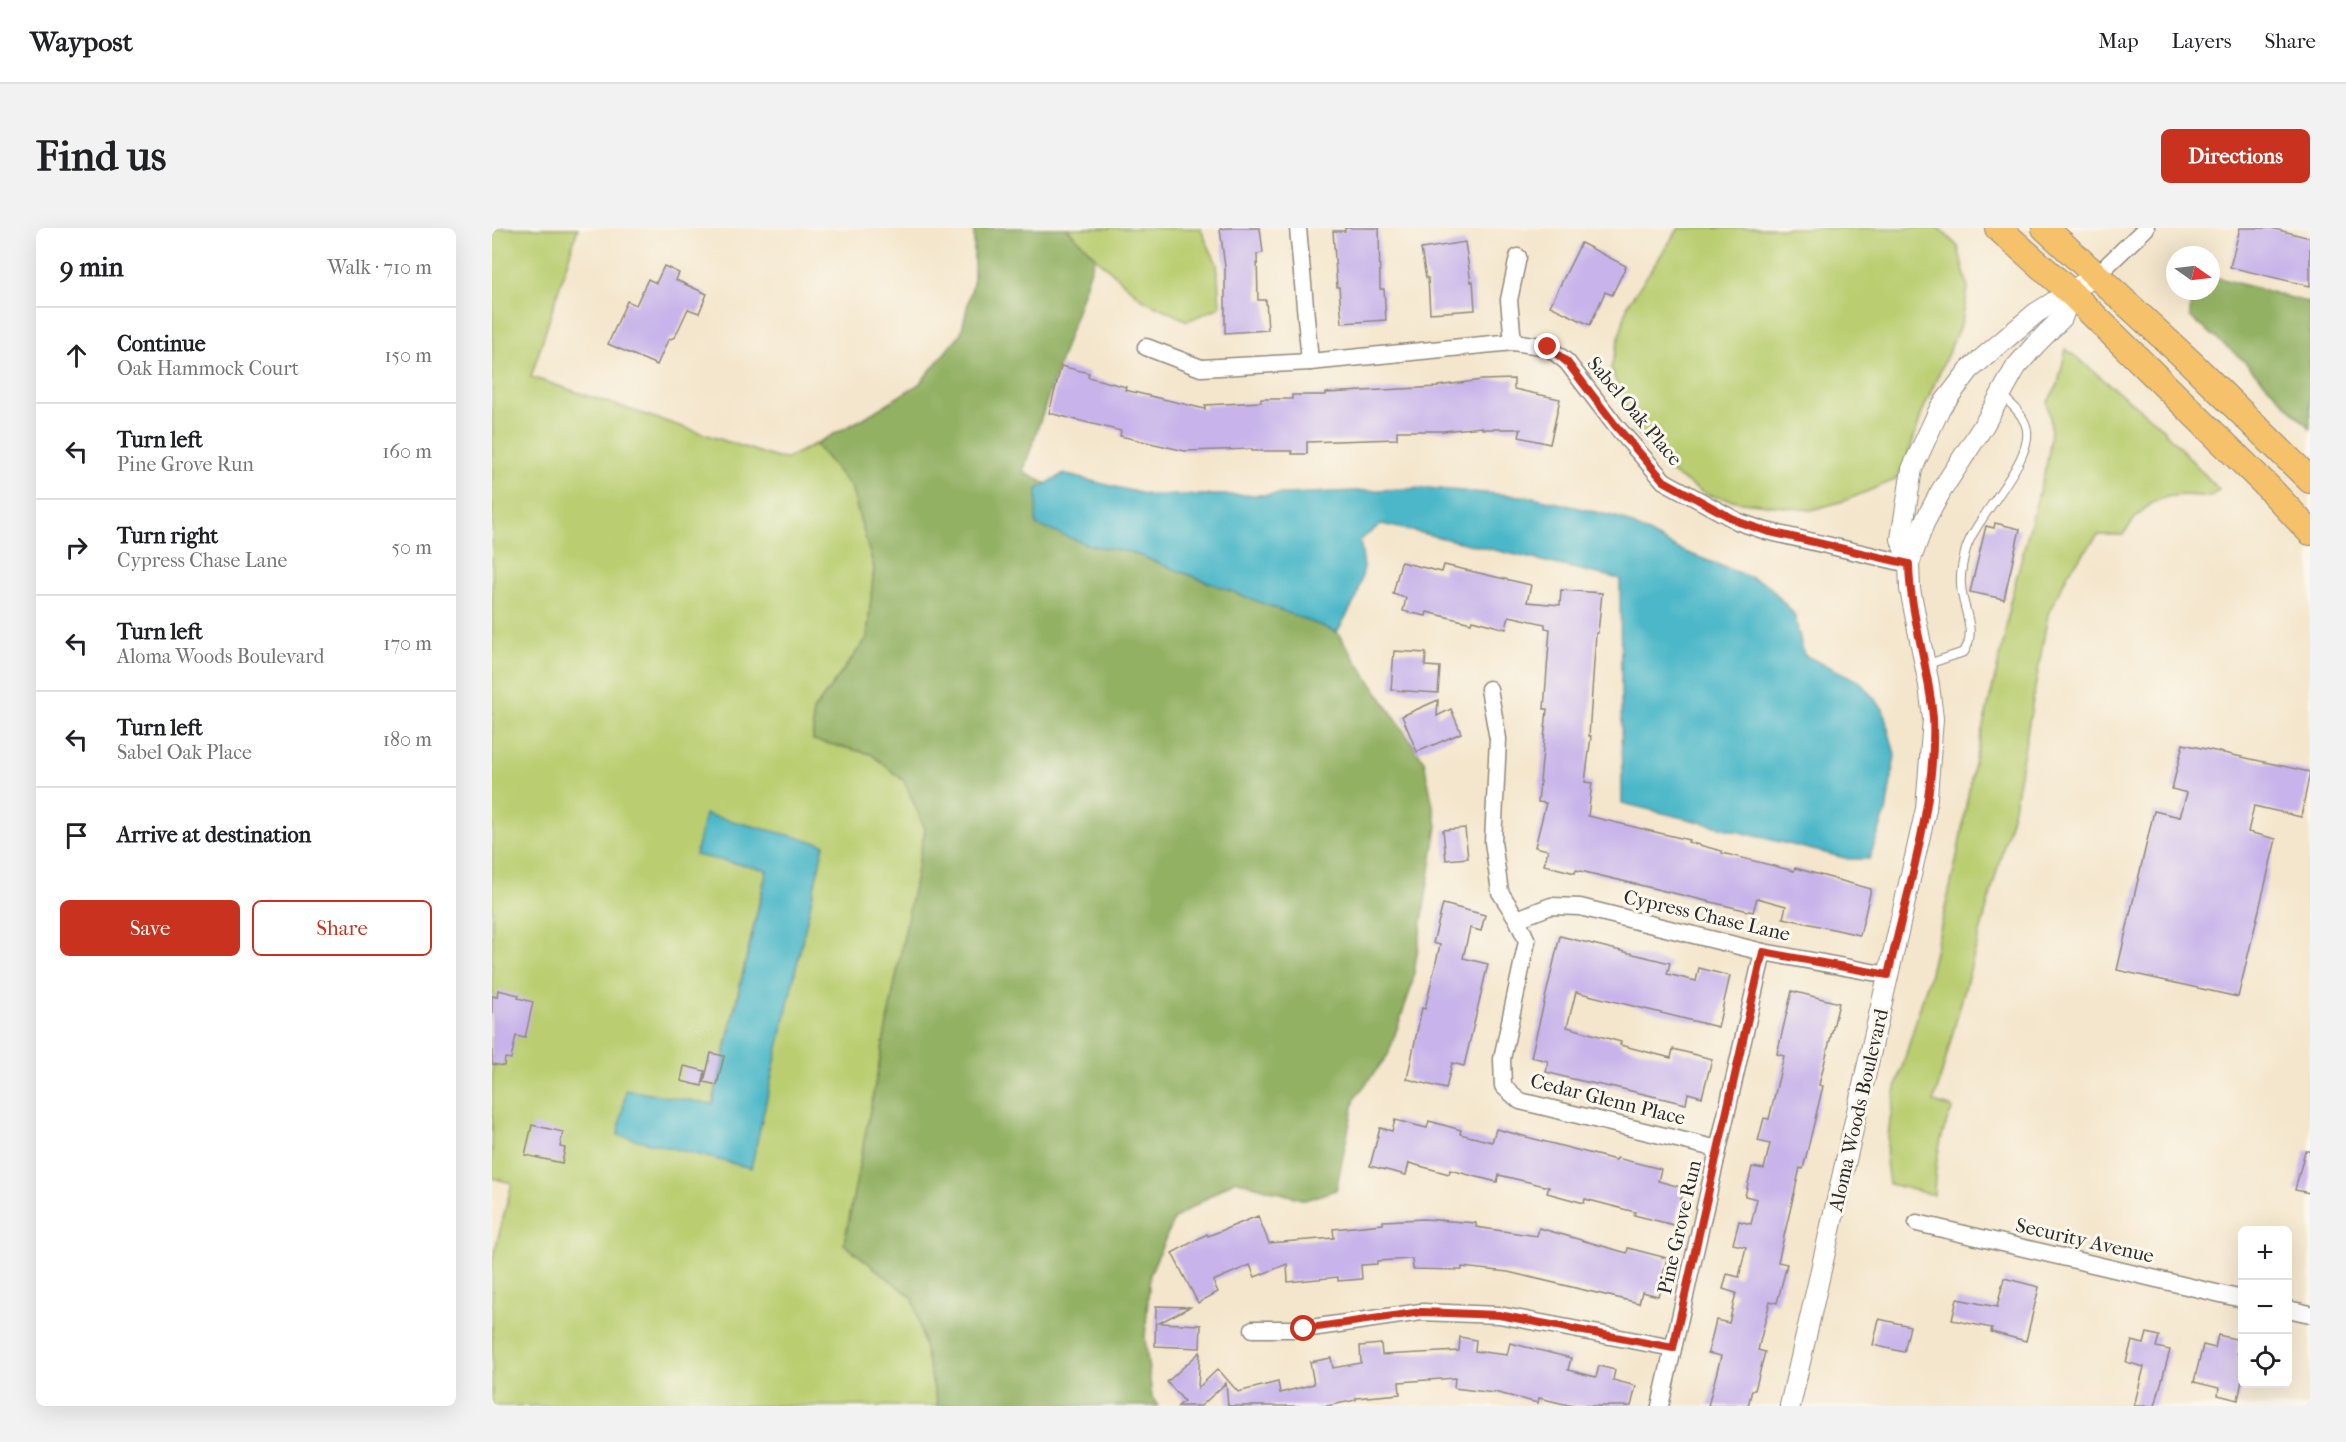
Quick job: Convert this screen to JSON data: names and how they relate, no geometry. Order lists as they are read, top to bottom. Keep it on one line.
{"streets":{"street":["Sabel Oak Place","Cypress Chase Lane","Cedar Glenn Place","Aloma Woods Boulevard","Pine Grove Run","Security Avenue"]},"crossings":[["Sabel Oak Place","Aloma Woods Boulevard"],["Cypress Chase Lane","Cedar Glenn Place"],["Cypress Chase Lane","Aloma Woods Boulevard"],["Cypress Chase Lane","Pine Grove Run"],["Cedar Glenn Place","Pine Grove Run"]],"north":"right","page":{"header":"Waypost","nav":["Map","Layers","Share"],"buttons":["Directions",["Save","Share"]],"title":"Find us","heading":["9 min","Walk · 710 m"],"list":[["Continue","Oak Hammock Court","150 m"],["Turn left","Pine Grove Run","160 m"],["Turn right","Cypress Chase Lane","50 m"],["Turn left","Aloma Woods Boulevard","170 m"],["Turn left","Sabel Oak Place","180 m"],"Arrive at destination"],"map_buttons":["+","−"]}}
